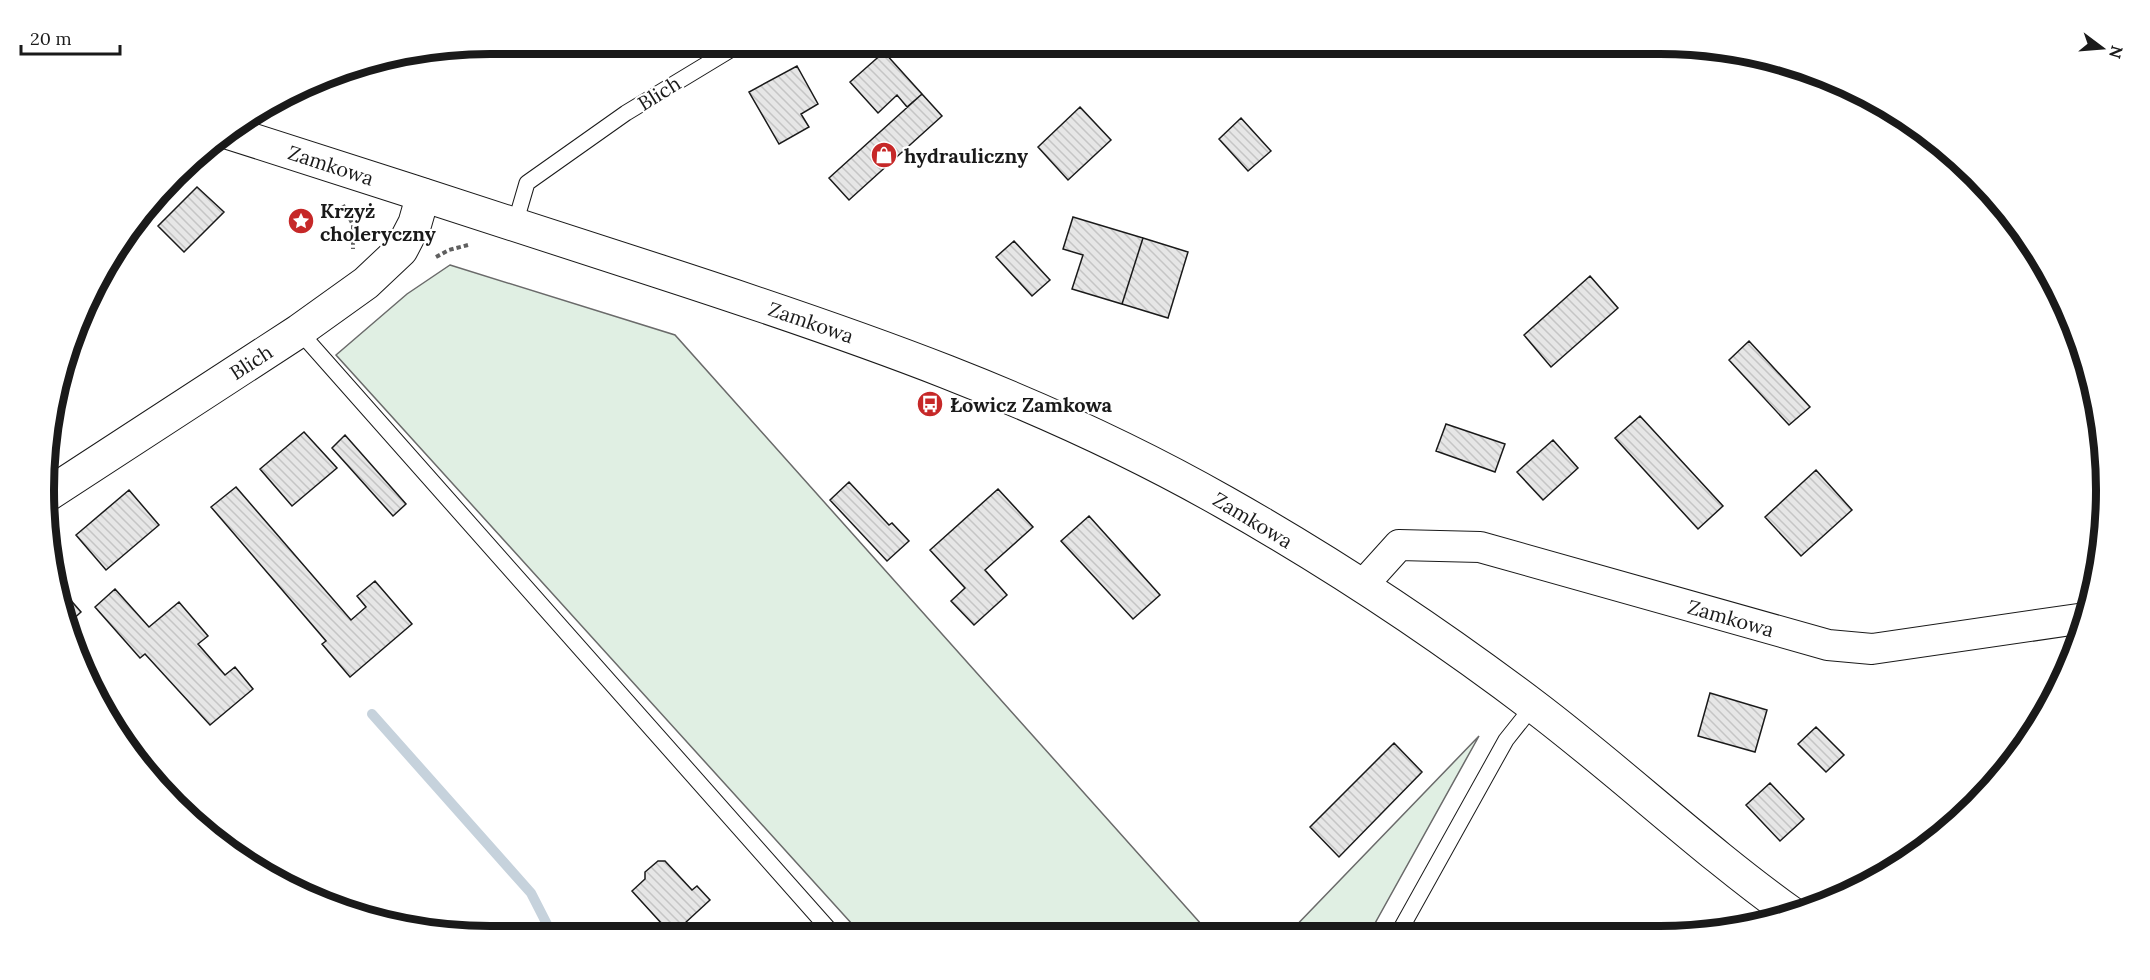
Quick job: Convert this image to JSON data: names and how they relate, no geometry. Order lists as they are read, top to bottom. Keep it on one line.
{"streets":{"main road":["Blich","Zamkowa"]},"crossings":[["Blich","Zamkowa"]],"places":{"shop":["hydrauliczny"],"place":["Krzyż choleryczny"],"bus stop":["Łowicz Zamkowa"]},"scale_bar":"20 m","north":"right"}
